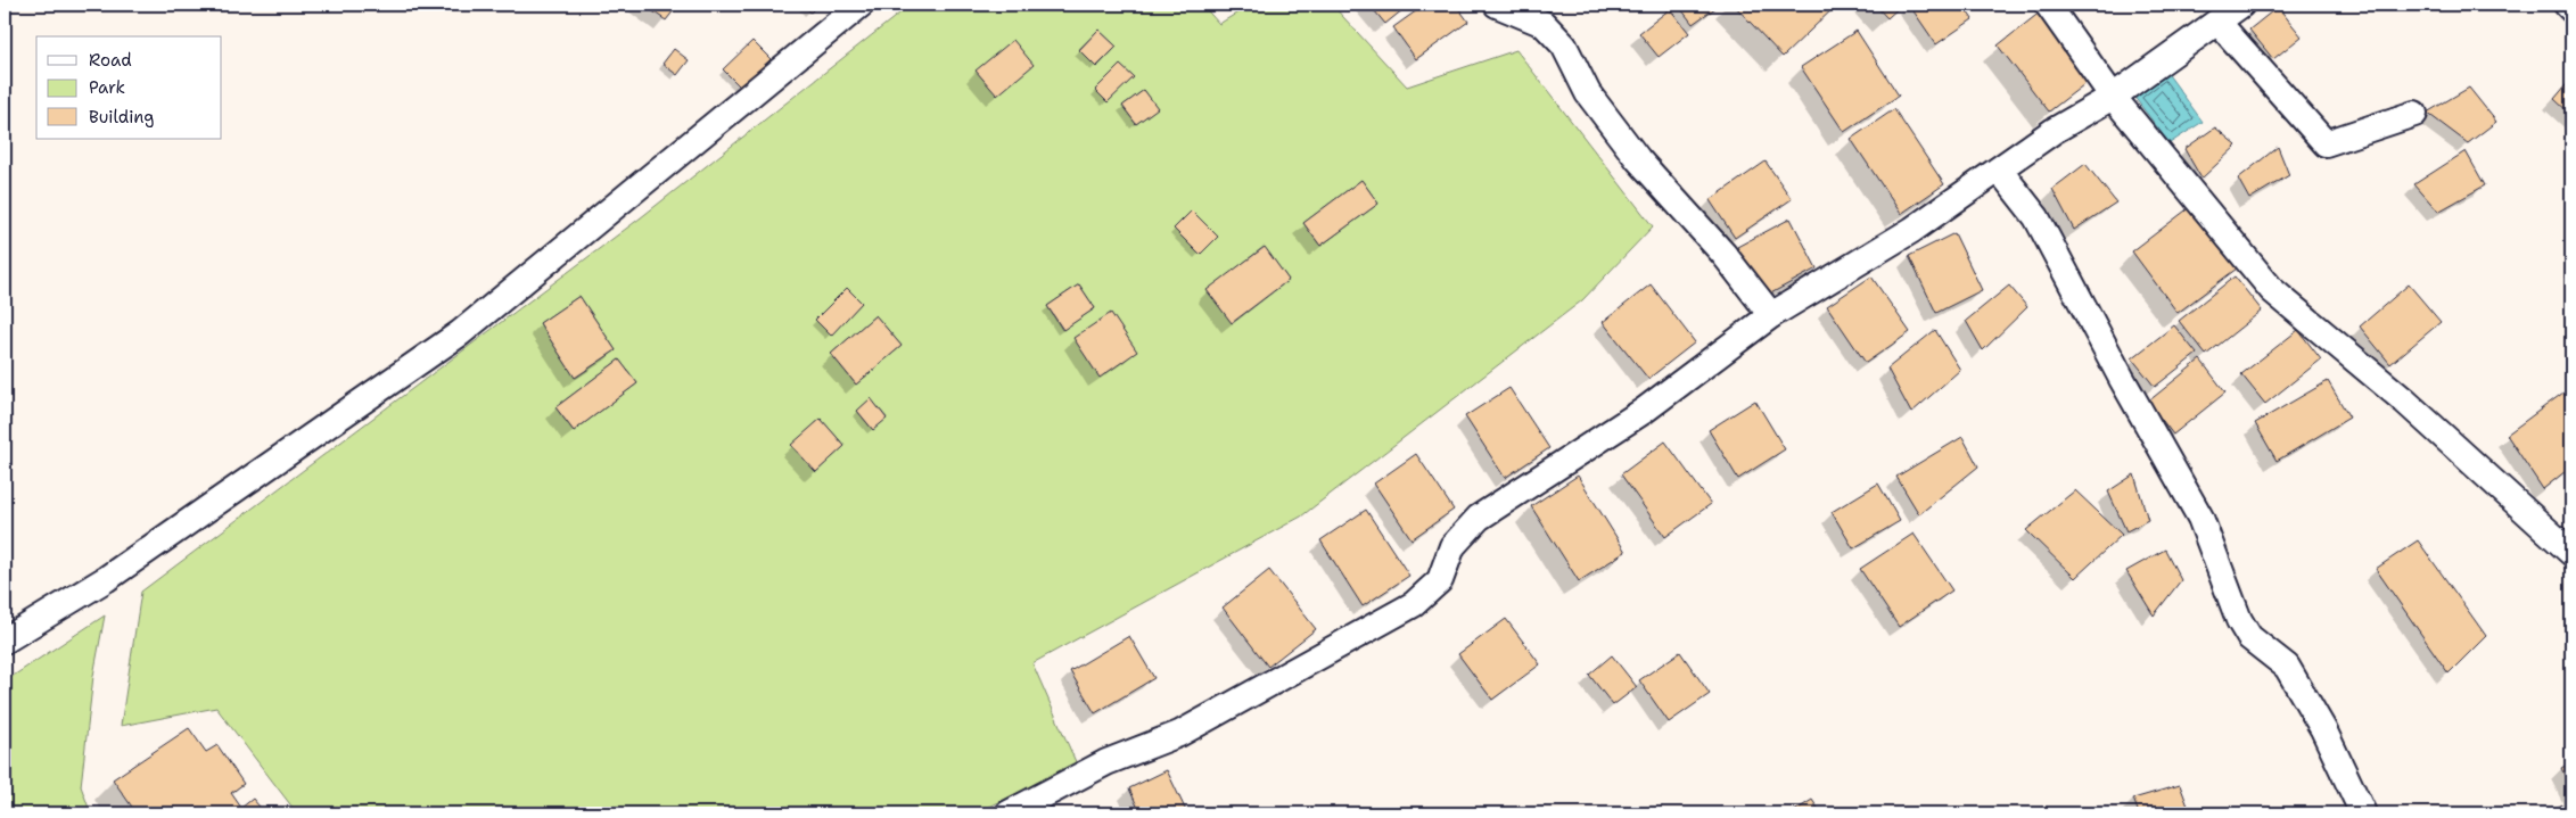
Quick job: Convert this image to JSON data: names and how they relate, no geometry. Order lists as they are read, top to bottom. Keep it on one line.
{"legend":["Road","Park","Building"]}
